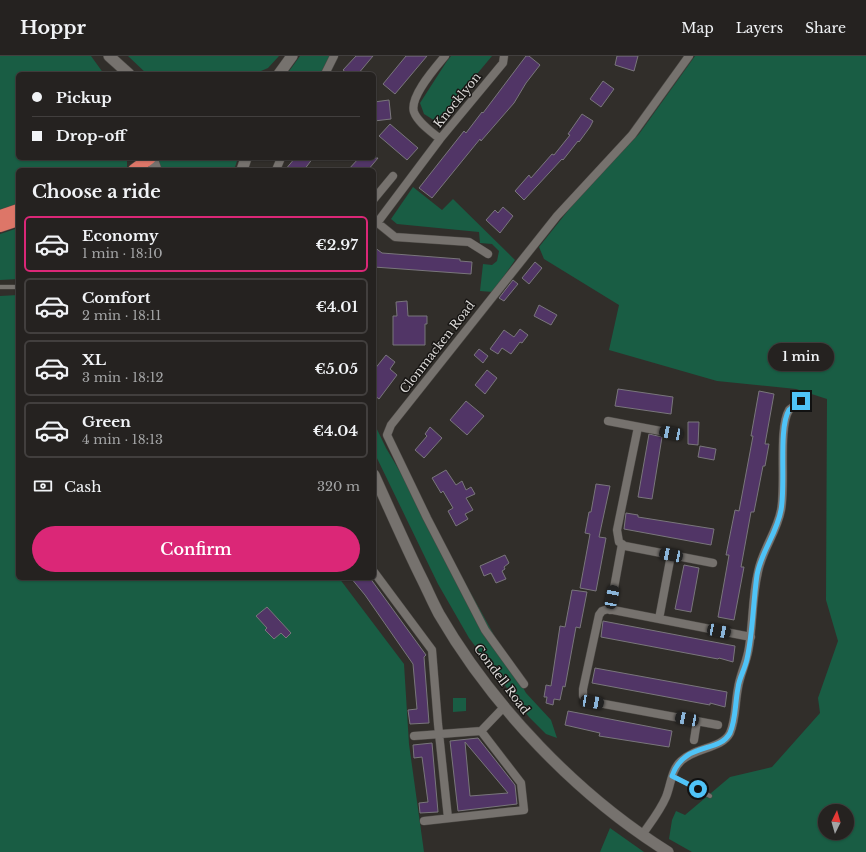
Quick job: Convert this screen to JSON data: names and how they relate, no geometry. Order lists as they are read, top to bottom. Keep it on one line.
{"streets":{"main road":["Condell Road"],"street":["Knocklyon","Clonmacken Road"]},"north":"top","page":{"header":"Hoppr","nav":["Map","Layers","Share"],"banner":["Pickup","Drop-off"],"heading":"Choose a ride","list":[{"name":"Economy","note":"1 min · 18:10","value":"€2.97"},{"name":"Comfort","note":"2 min · 18:11","value":"€4.01"},{"name":"XL","note":"3 min · 18:12","value":"€5.05"},{"name":"Green","note":"4 min · 18:13","value":"€4.04"}],"bubble":"1 min","pay":["Cash","320 m"],"buttons":"Confirm"}}
